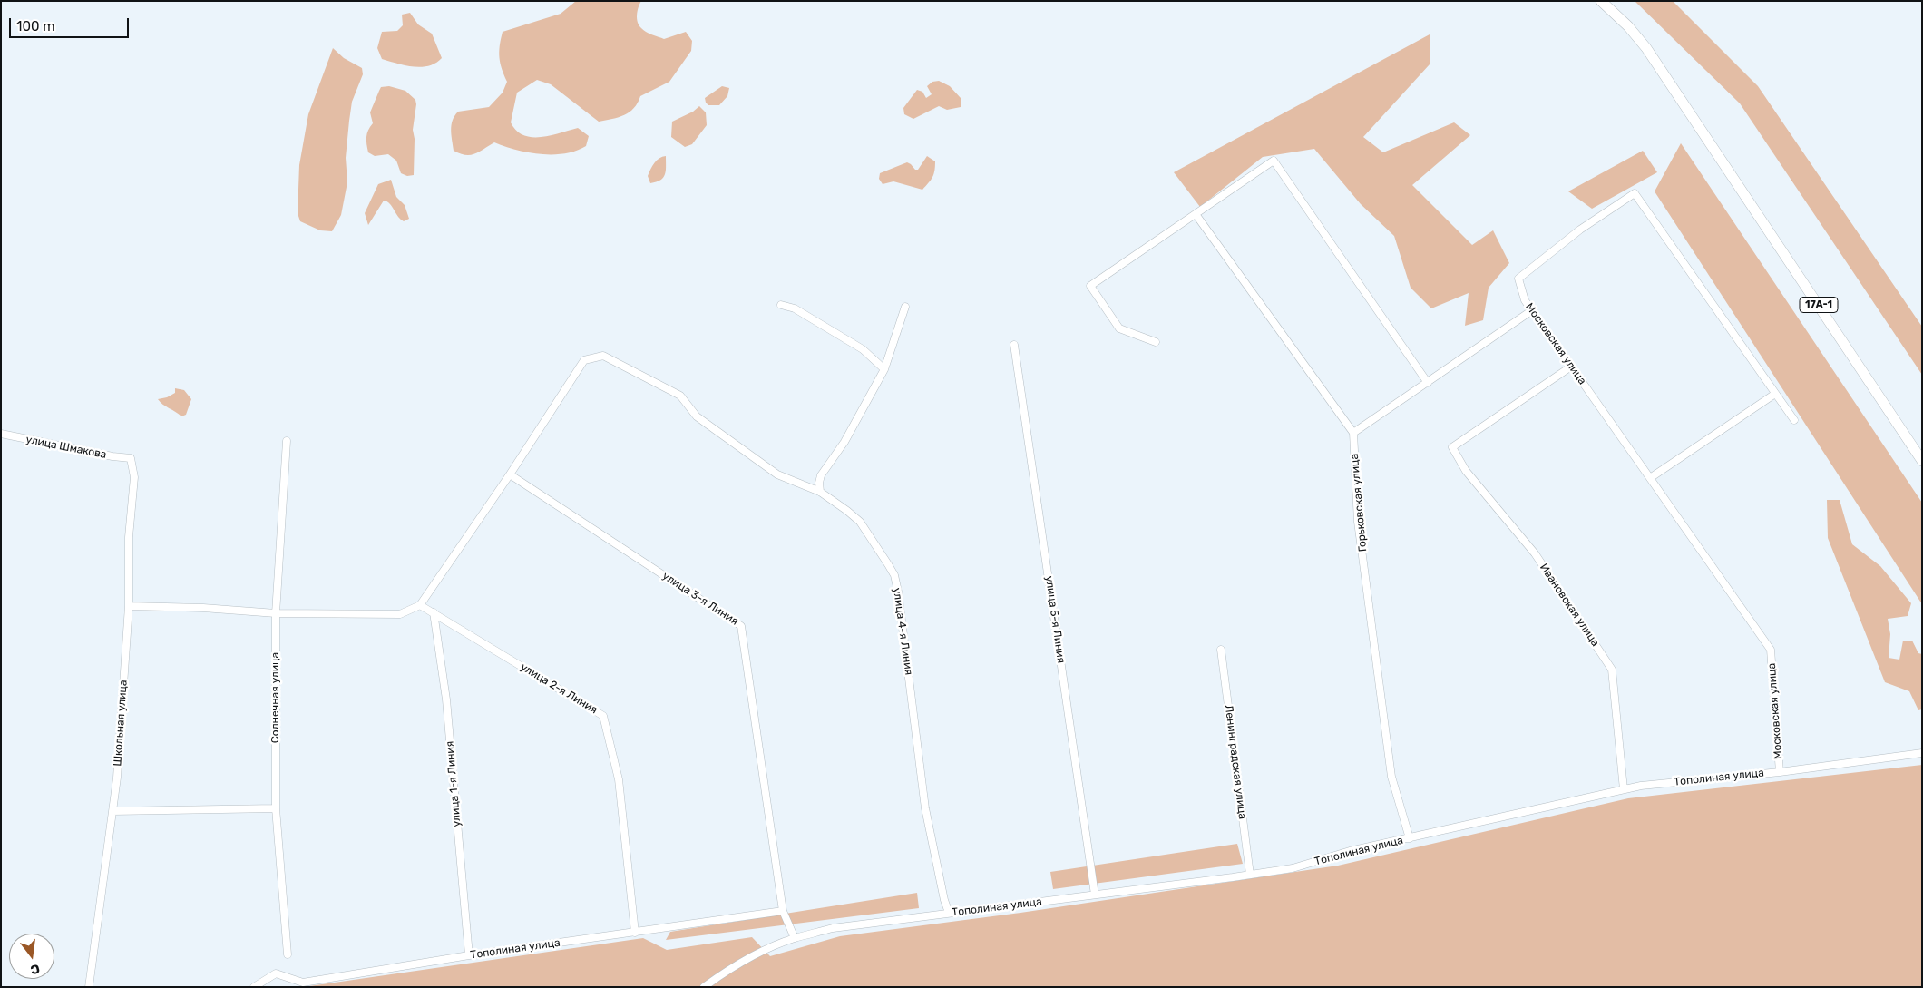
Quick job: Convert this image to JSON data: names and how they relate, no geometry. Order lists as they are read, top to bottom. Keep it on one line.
{"streets":{"main road":["17А-1"],"street":["Московская улица","улица Шмакова","Горьковская улица","улица 3-я Линия","Ивановская улица","улица 5-я Линия","улица 4-я Линия","улица 2-я Линия","Солнечная улица","Школьная улица","Ленинградская улица","Тополиная улица","улица 1-я Линия"]},"crossings":[["Московская улица","Ивановская улица"],["Московская улица","Тополиная улица"],["улица Шмакова","Школьная улица"],["Горьковская улица","Тополиная улица"],["улица 3-я Линия","улица 4-я Линия"],["улица 3-я Линия","Тополиная улица"],["Ивановская улица","Тополиная улица"],["улица 5-я Линия","Тополиная улица"],["улица 4-я Линия","Тополиная улица"],["улица 2-я Линия","Тополиная улица"],["улица 2-я Линия","улица 1-я Линия"],["Ленинградская улица","Тополиная улица"],["Тополиная улица","улица 1-я Линия"]],"scale_bar":"100 m","north":"bottom"}
